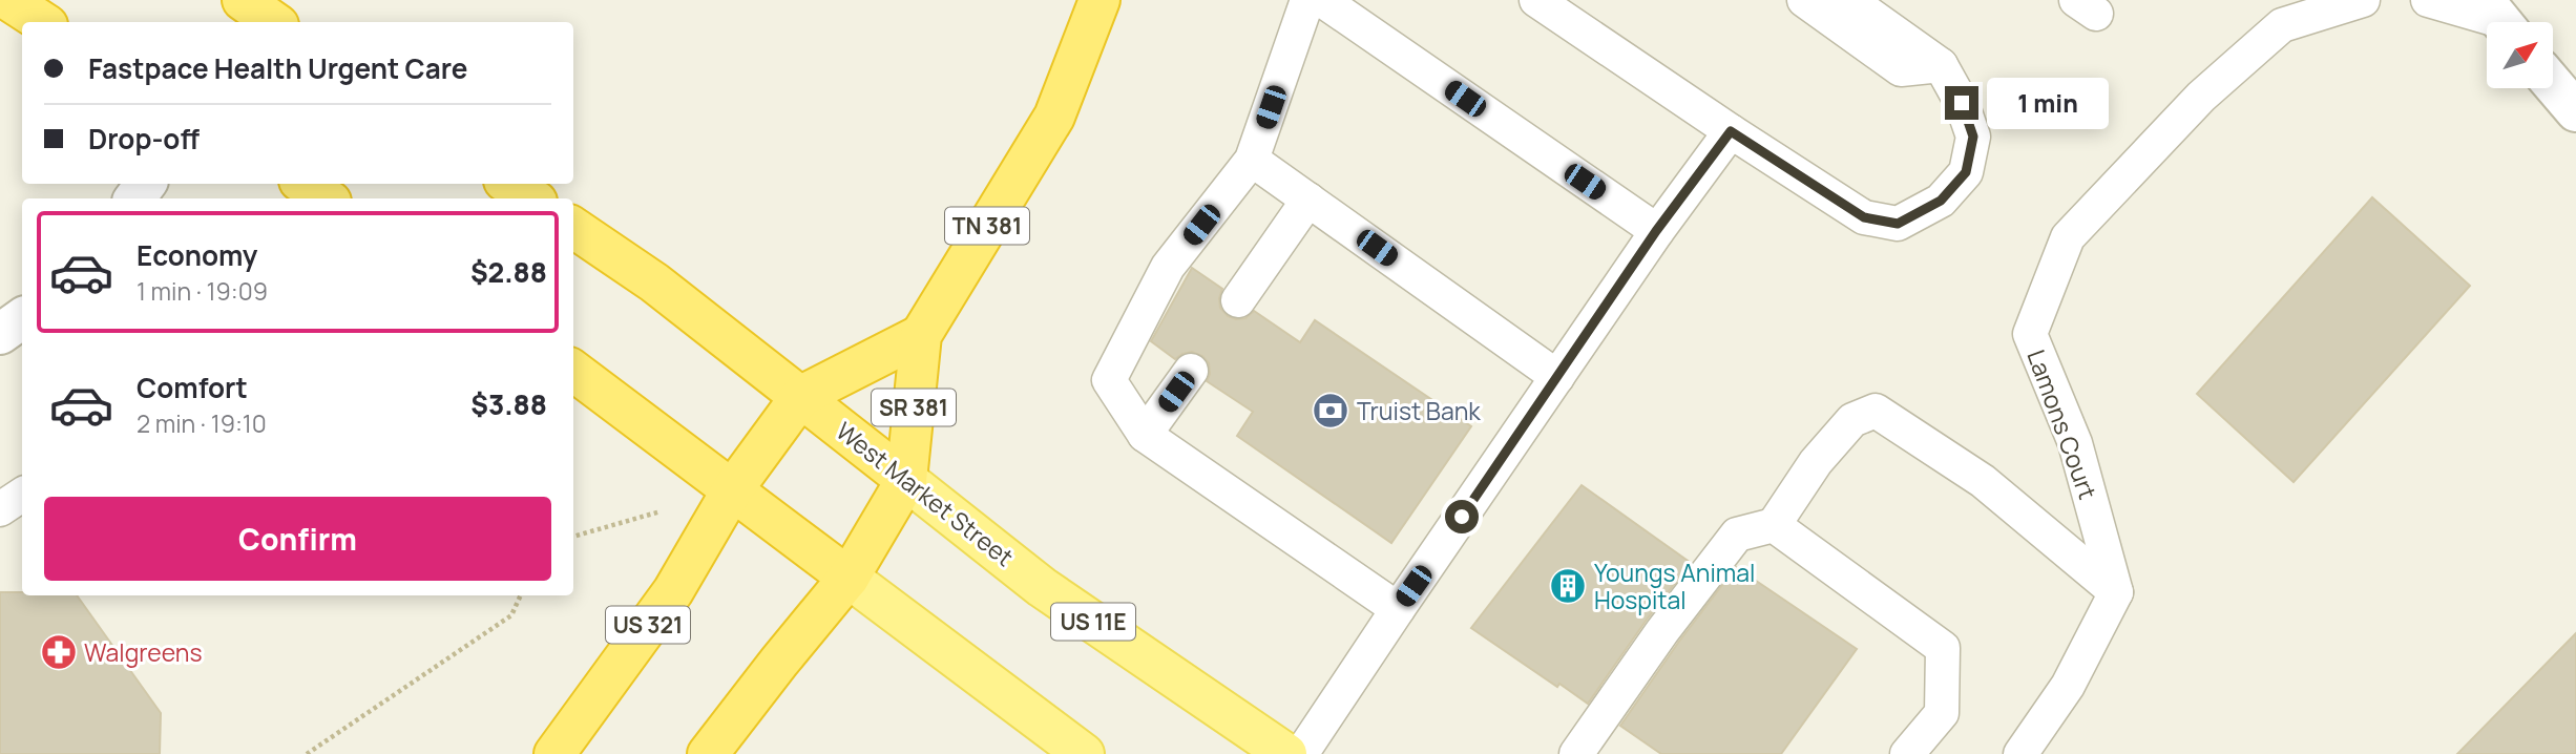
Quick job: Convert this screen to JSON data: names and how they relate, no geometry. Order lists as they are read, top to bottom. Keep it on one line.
{"streets":{"highway":["TN 381","SR 381","West Market Street","US 11E","US 321"],"lane":["Lamons Court"]},"crossings":[["TN 381","SR 381"],["SR 381","West Market Street"]],"places":{"bank":["Truist Bank"],"building":["Youngs Animal Hospital"],"pharmacy":["Walgreens"]},"north":"top right","page":{"banner":["Fastpace Health Urgent Care","Drop-off"],"bubble":"1 min","list":[{"name":"Economy","note":"1 min · 19:09","value":"$2.88"},{"name":"Comfort","note":"2 min · 19:10","value":"$3.88"}],"buttons":"Confirm"}}
